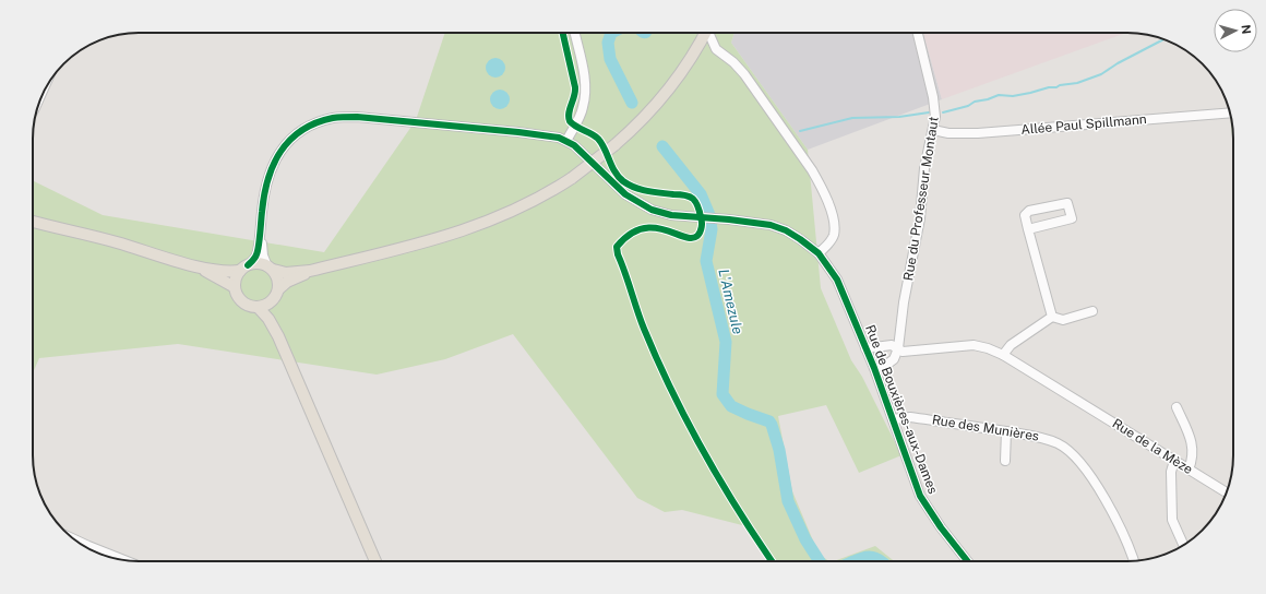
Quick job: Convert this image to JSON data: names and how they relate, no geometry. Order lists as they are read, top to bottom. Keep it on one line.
{"streets":{"street":["Allée Paul Spillmann","Rue du Professeur Montaut","Rue de Bouxières-aux-Dames","Rue des Munières","Rue de la Mèze"]},"crossings":[["Allée Paul Spillmann","Rue du Professeur Montaut"],["Rue du Professeur Montaut","Rue de la Mèze"],["Rue de Bouxières-aux-Dames","Rue des Munières"]],"water":["L'Amezule"],"north":"right"}
